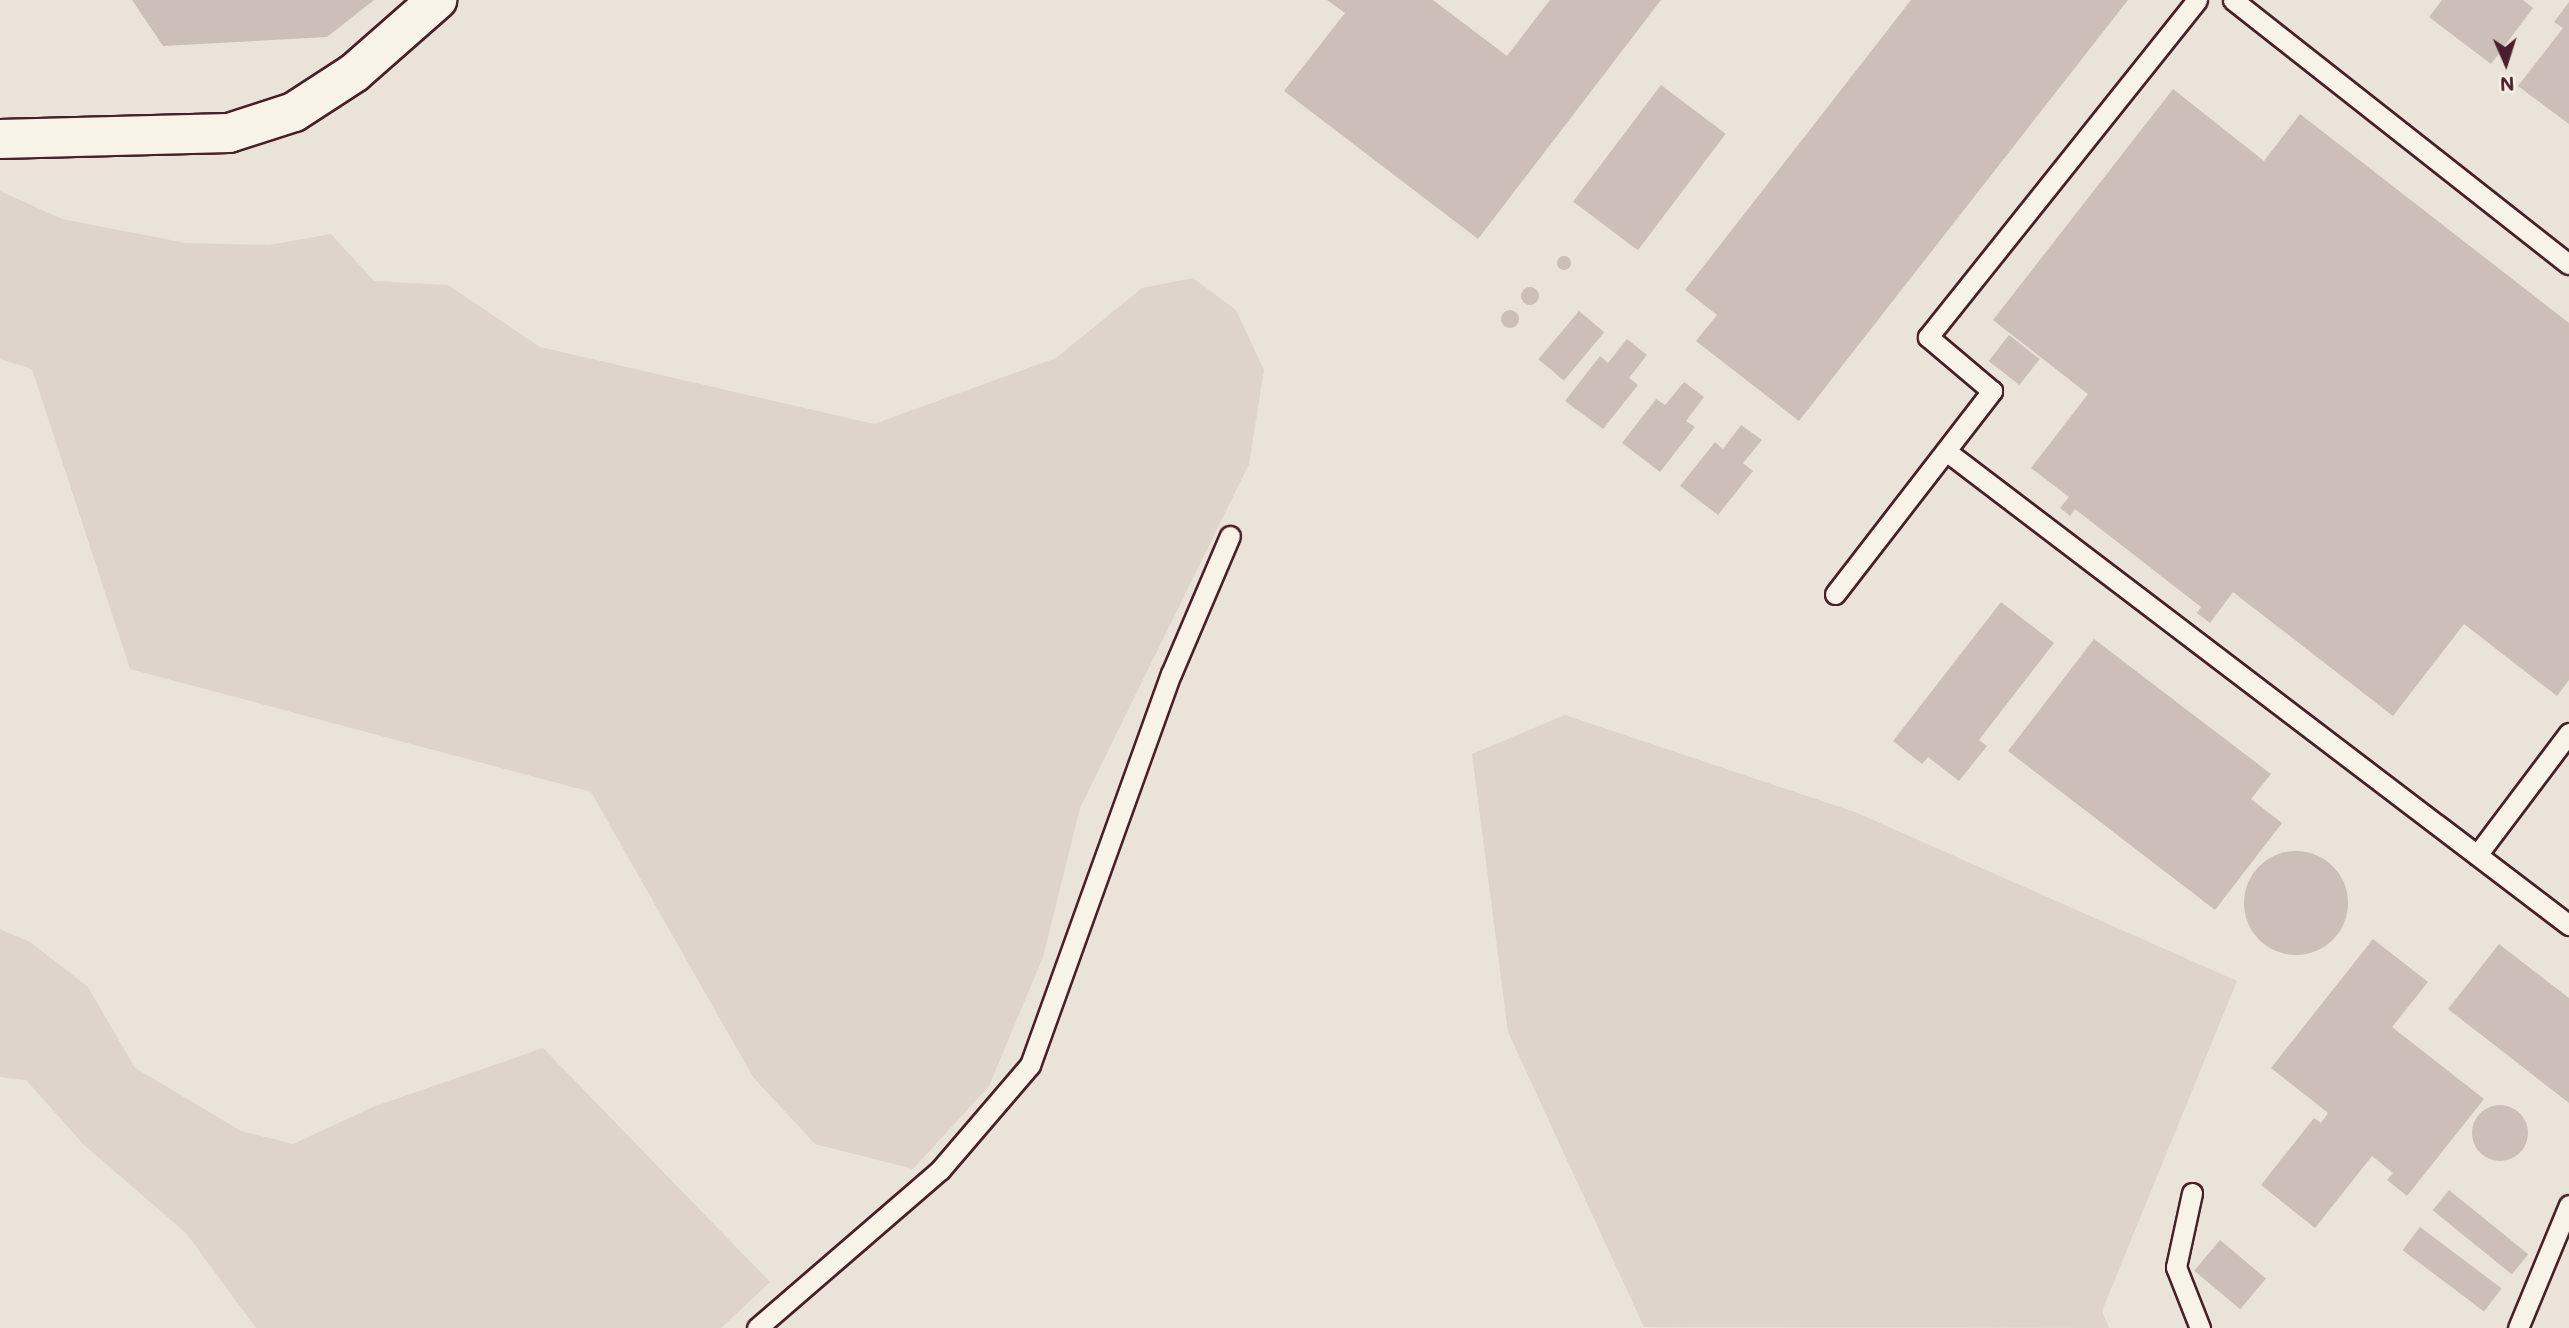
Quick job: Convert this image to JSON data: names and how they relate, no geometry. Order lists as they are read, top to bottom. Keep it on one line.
{"north":"bottom"}
